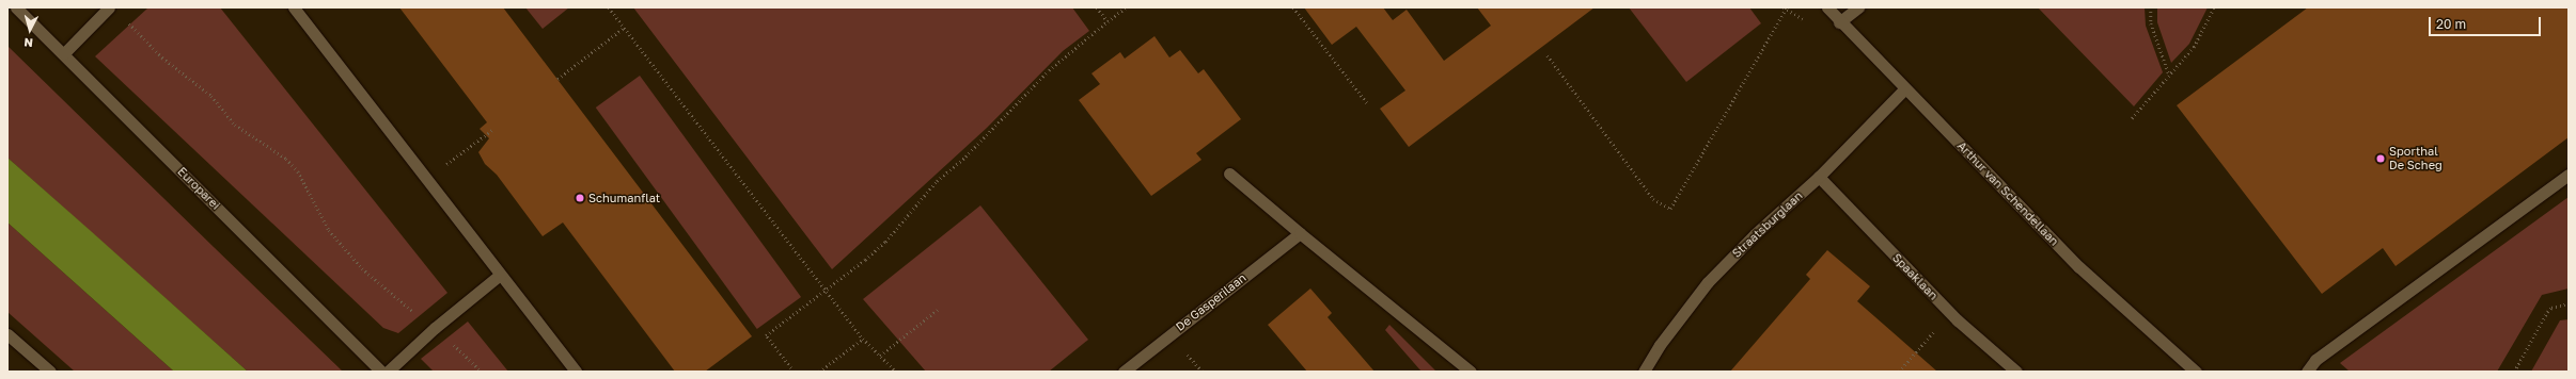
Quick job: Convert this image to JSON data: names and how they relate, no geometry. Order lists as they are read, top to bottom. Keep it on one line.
{"streets":{"street":["Europarei","Arthur van Schendellaan","Straatsburglaan","Spaaklaan","De Gasperilaan"]},"crossings":[["Arthur van Schendellaan","Straatsburglaan"],["Straatsburglaan","Spaaklaan"]],"places":["Sporthal De Scheg","Schumanflat"],"scale_bar":"20 m","north":"bottom"}
